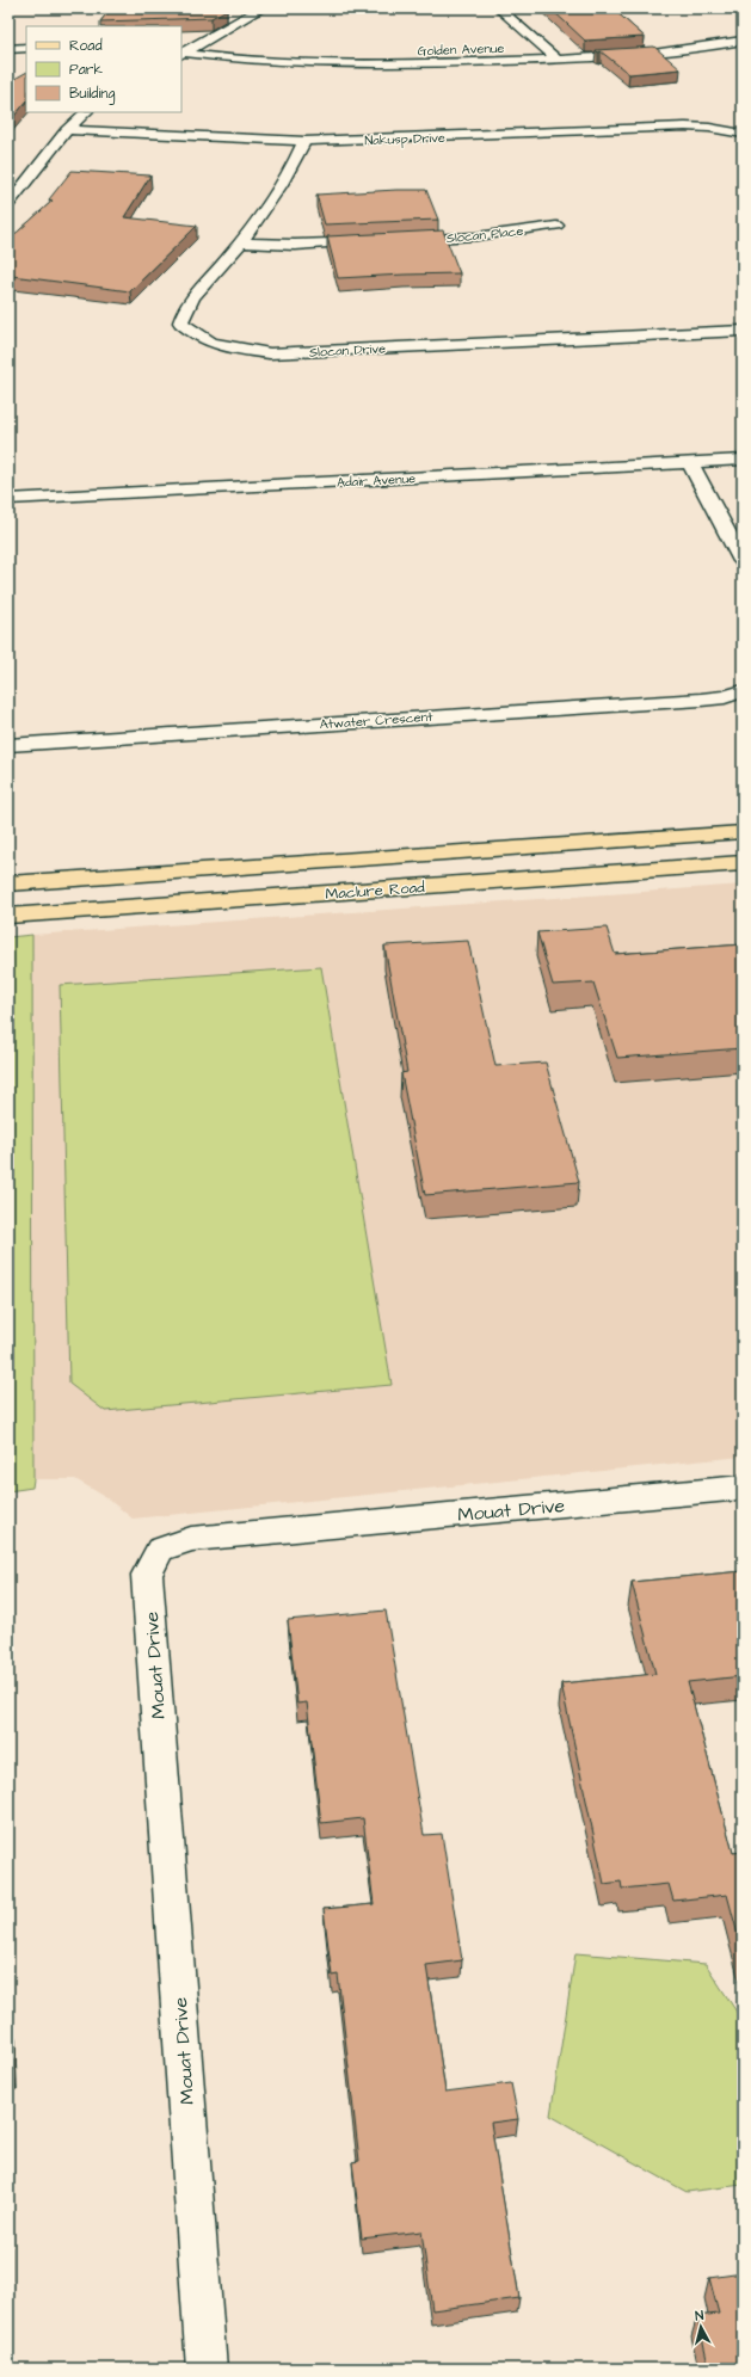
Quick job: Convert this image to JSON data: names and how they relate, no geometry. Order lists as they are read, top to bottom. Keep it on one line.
{"streets":{"main road":["Maclure Road"],"street":["Golden Avenue","Nakusp Drive","Slocan Place","Slocan Drive","Adair Avenue","Atwater Crescent","Mouat Drive"]},"crossings":[["Nakusp Drive","Slocan Drive"]],"legend":["Road","Park","Building"],"north":"top"}
